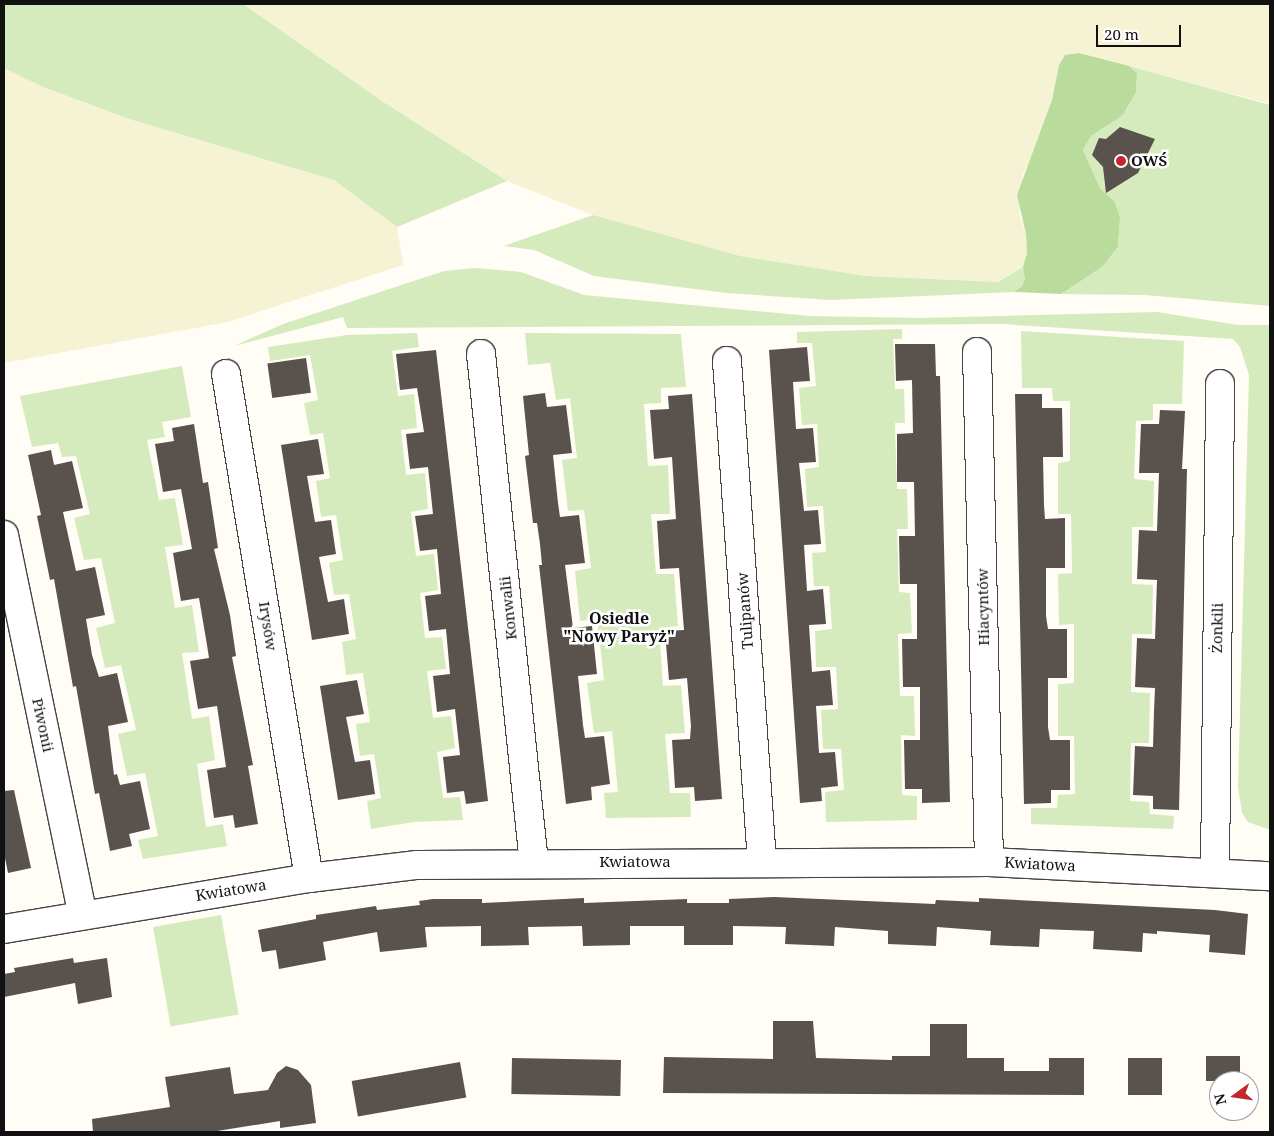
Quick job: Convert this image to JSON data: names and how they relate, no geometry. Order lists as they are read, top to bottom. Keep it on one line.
{"streets":{"street":["Hiacyntów","Konwalii","Tulipanów","Irysów","Żonkili","Piwonii","Kwiatowa"]},"crossings":[["Hiacyntów","Kwiatowa"],["Konwalii","Kwiatowa"],["Tulipanów","Kwiatowa"],["Irysów","Kwiatowa"],["Żonkili","Kwiatowa"],["Piwonii","Kwiatowa"]],"districts":["Osiedle \"Nowy Paryż\""],"places":["OWŚ"],"scale_bar":"20 m","north":"left"}
